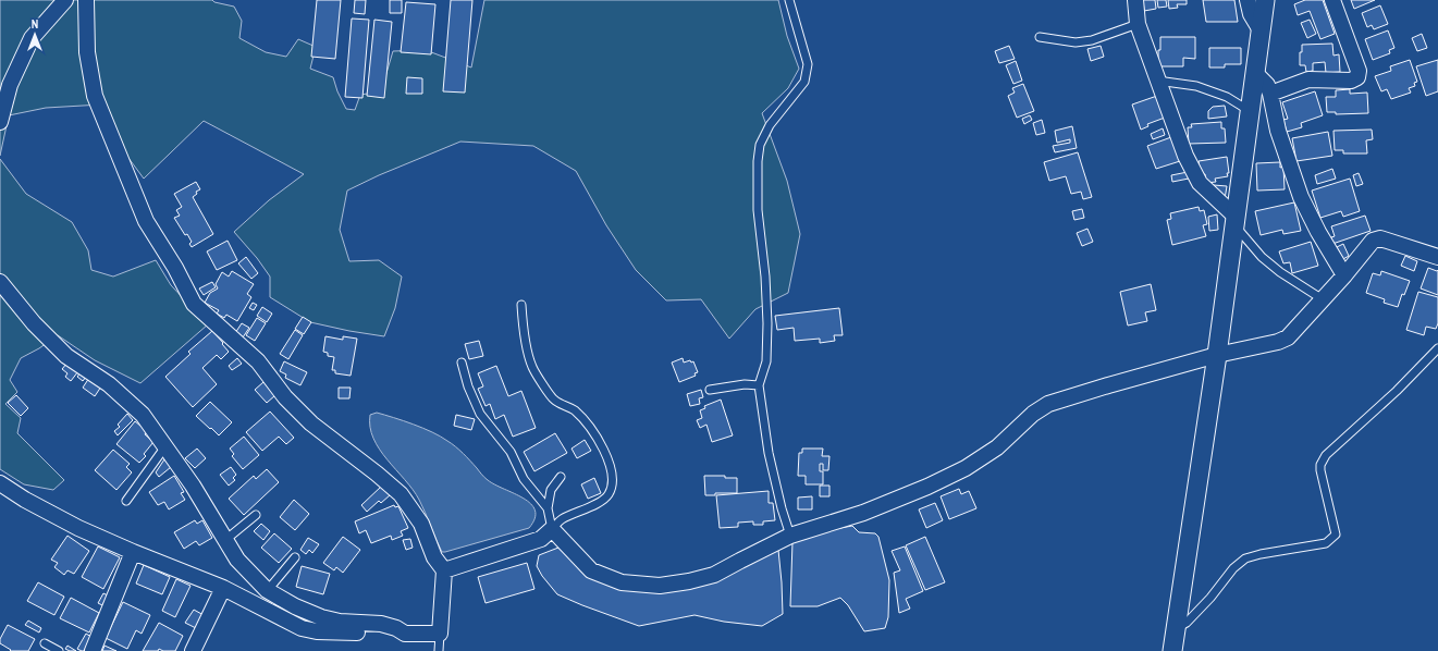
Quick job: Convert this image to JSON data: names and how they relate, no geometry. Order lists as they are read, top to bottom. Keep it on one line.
{"north":"top"}
